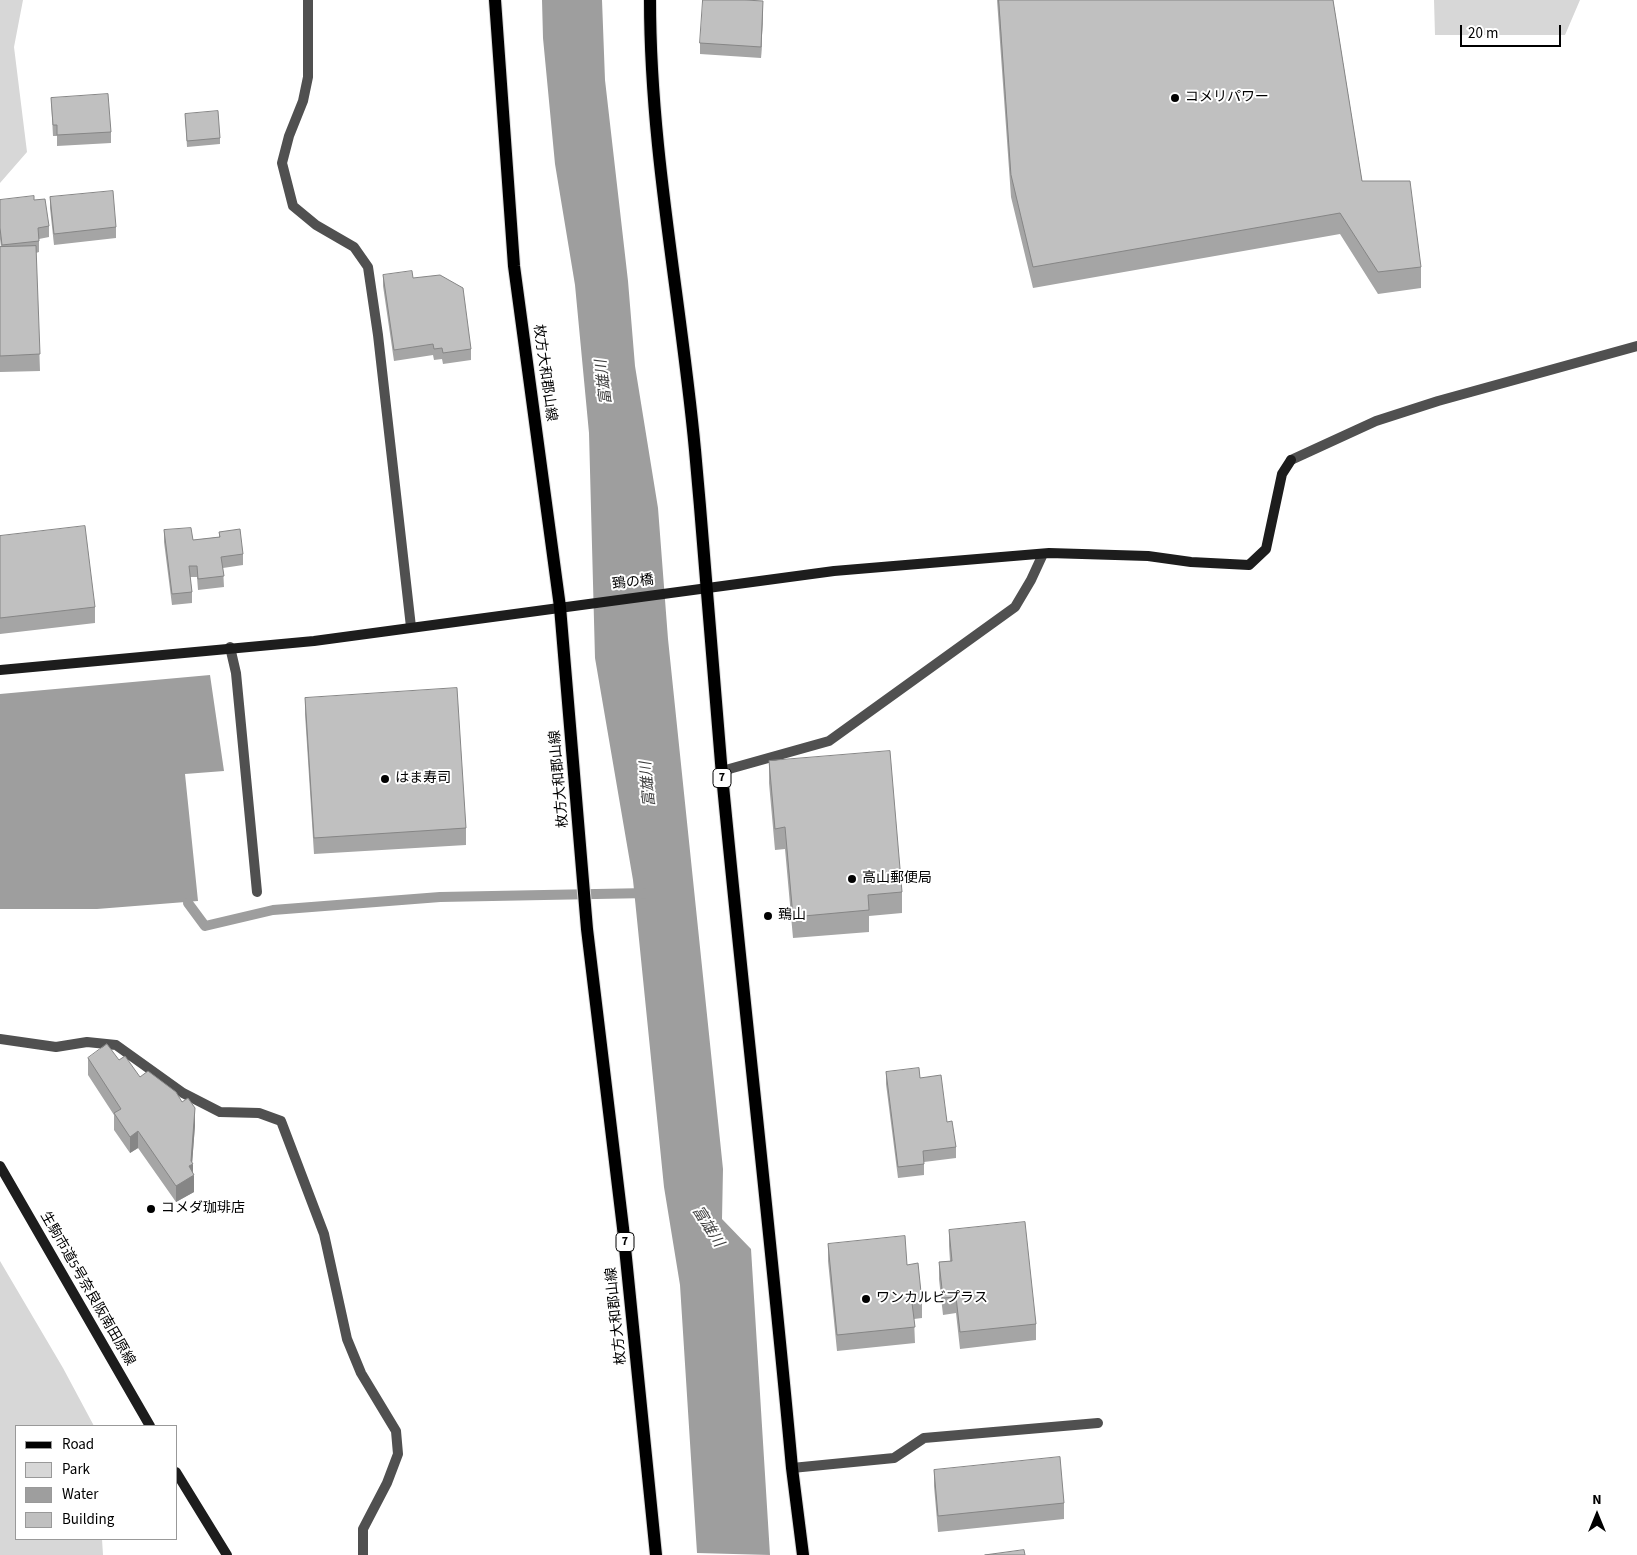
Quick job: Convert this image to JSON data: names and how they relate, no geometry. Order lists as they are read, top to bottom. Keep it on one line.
{"streets":{"main road":["枚方大和郡山線","7"],"street":["鵄の橋","生駒市道5号奈良阪南田原線"]},"crossings":[["枚方大和郡山線","鵄の橋"],["鵄の橋","7"]],"water":["富雄川"],"places":["コメリパワー","はま寿司","高山郵便局","鵄山","コメダ珈琲店","ワンカルビプラス"],"legend":["Road","Park","Water","Building"],"scale_bar":"20 m","north":"top"}
